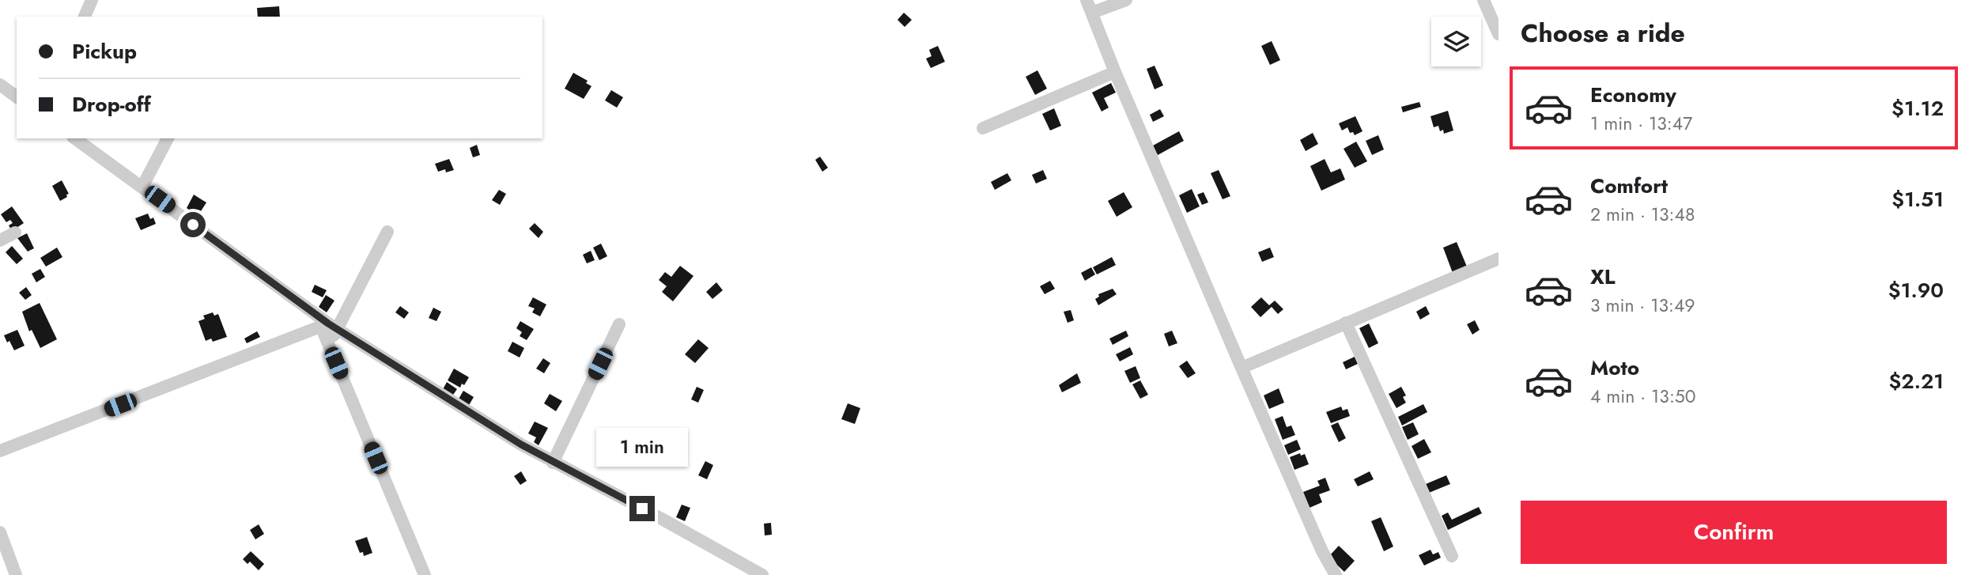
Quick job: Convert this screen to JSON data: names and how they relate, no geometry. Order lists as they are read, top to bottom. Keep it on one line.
{"page":{"heading":"Choose a ride","banner":["Pickup","Drop-off"],"list":[{"name":"Economy","note":"1 min · 13:47","value":"$1.12"},{"name":"Comfort","note":"2 min · 13:48","value":"$1.51"},{"name":"XL","note":"3 min · 13:49","value":"$1.90"},{"name":"Moto","note":"4 min · 13:50","value":"$2.21"}],"bubble":"1 min","buttons":"Confirm"}}
